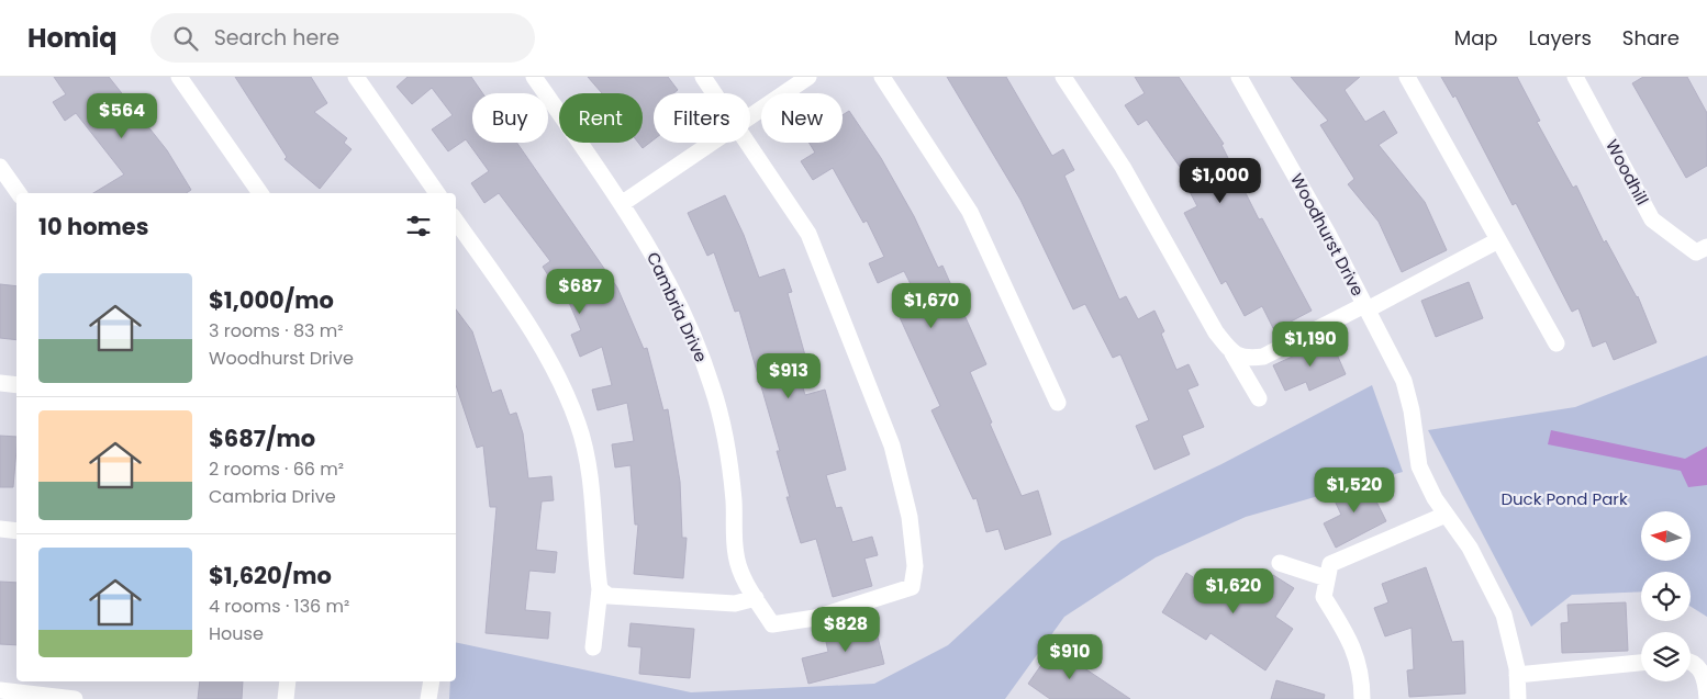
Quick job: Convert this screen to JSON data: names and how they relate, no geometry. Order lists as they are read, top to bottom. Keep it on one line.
{"streets":{"street":["Woodhill","Woodhurst Drive","Cambria Drive"]},"parks":["Duck Pond Park"],"north":"left","page":{"header":"Homiq","search":"Search here","nav":["Map","Layers","Share"],"price":["$564","$1,000","$687","$1,670","$1,190","$913","$1,520","$1,620","$828","$910"],"chip":["Buy","Rent","Filters","New"],"heading":"10 homes","list":[{"name":"$1,000/mo","note":"3 rooms · 83 m² · Woodhurst Drive"},{"name":"$687/mo","note":"2 rooms · 66 m² · Cambria Drive"},{"name":"$1,620/mo","note":"4 rooms · 136 m² · House"}]}}
